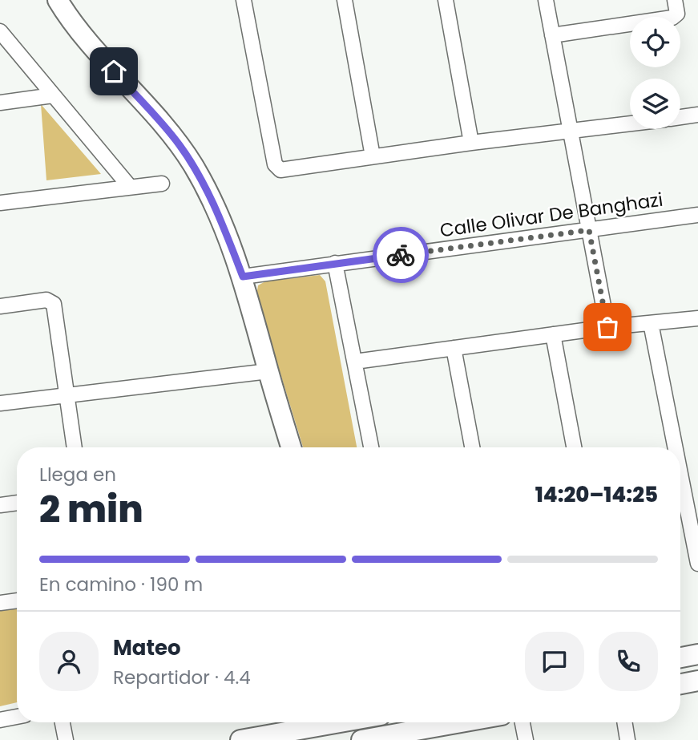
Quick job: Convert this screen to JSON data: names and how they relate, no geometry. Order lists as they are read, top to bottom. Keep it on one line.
{"streets":{"street":["Calle Olivar De Banghazi"]},"page":{"heading":["2 min","Llega en","14:20–14:25"],"panel":["Mateo","Repartidor · 4.4"],"bar":"En camino · 190 m"}}
